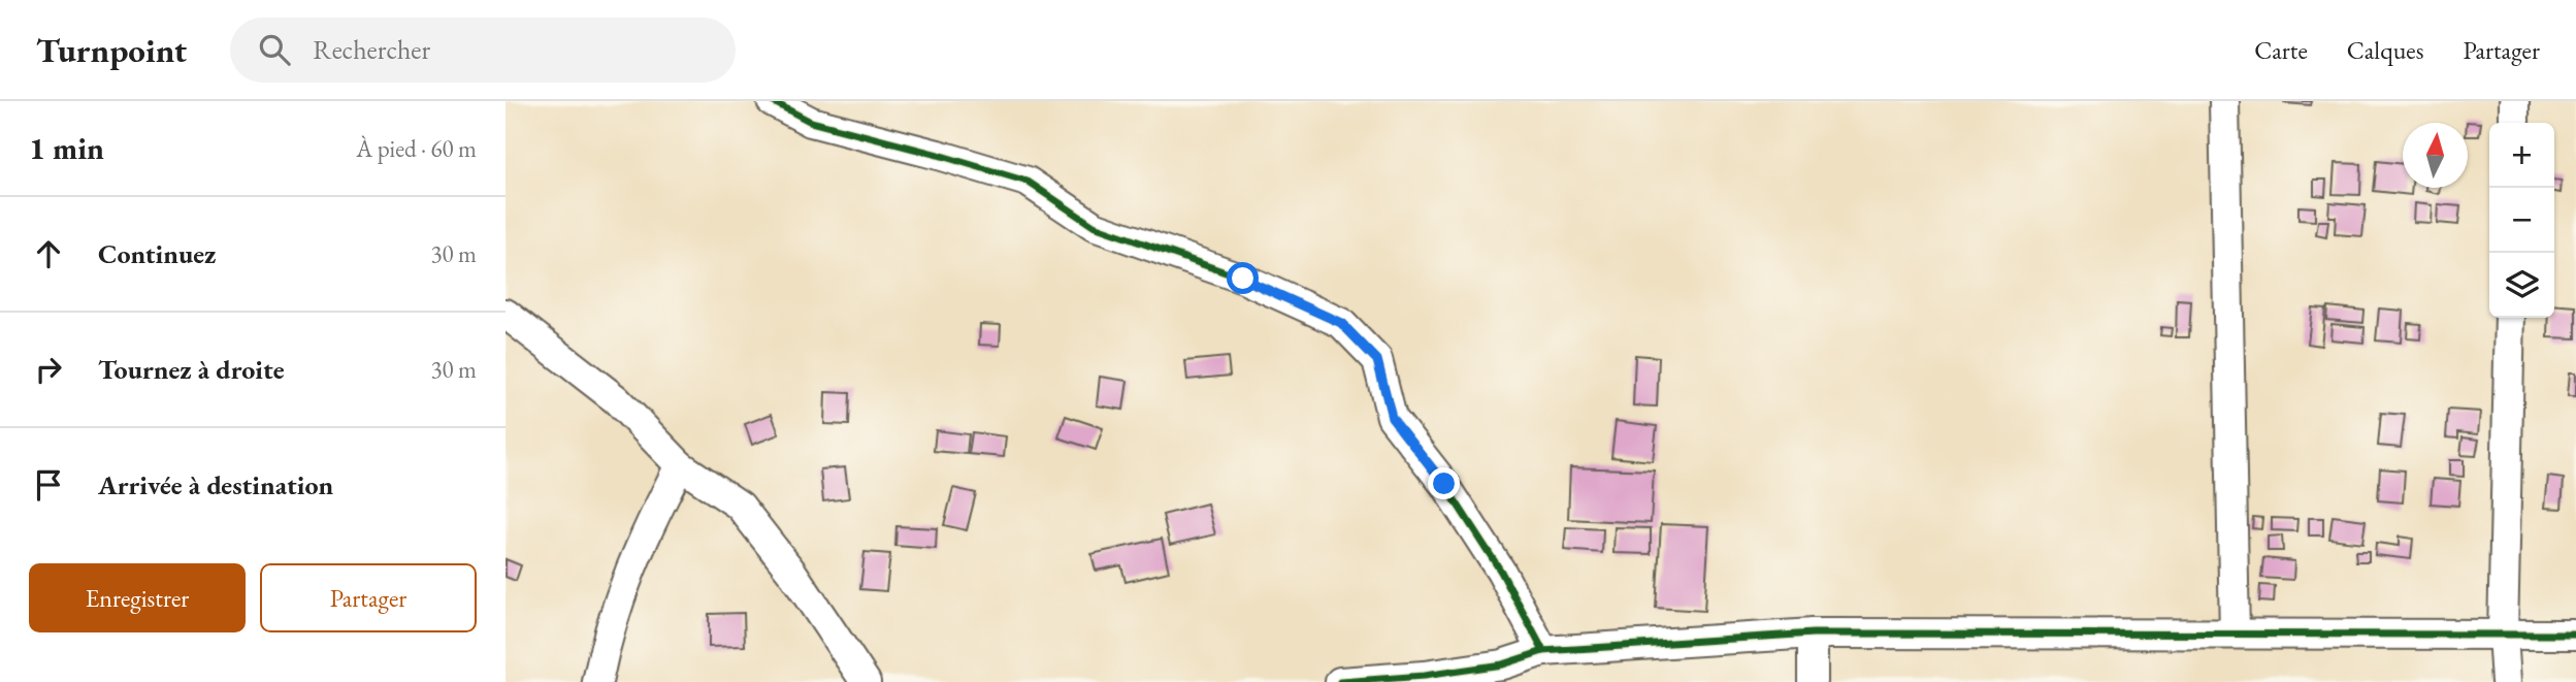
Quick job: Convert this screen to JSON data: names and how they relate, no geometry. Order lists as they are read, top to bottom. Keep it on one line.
{"north":"top","page":{"header":"Turnpoint","search":"Rechercher","nav":["Carte","Calques","Partager"],"heading":["1 min","À pied · 60 m"],"map_buttons":["+","−"],"list":[["Continuez","30 m"],["Tournez à droite","30 m"],"Arrivée à destination"],"buttons":["Enregistrer","Partager"]}}
